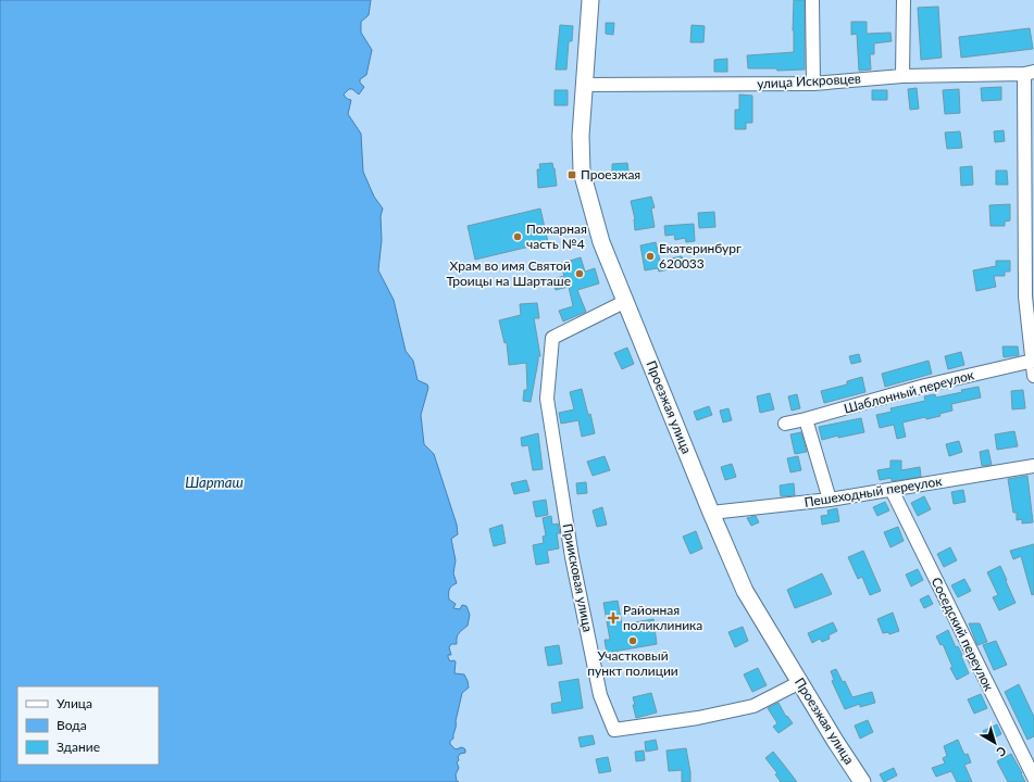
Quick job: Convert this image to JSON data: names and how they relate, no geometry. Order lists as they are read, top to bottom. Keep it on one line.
{"streets":{"main road":["Проезжая улица"],"street":["улица Искровцев","Шаблонный переулок","Пешеходный переулок","Приисковая улица","Соседский переулок"]},"crossings":[["улица Искровцев","Проезжая улица"],["Проезжая улица","Пешеходный переулок"],["Проезжая улица","Приисковая улица"],["Пешеходный переулок","Соседский переулок"]],"water":["Шарташ"],"places":{"transit":["Проезжая"],"other":["Пожарная часть №4","Екатеринбург 620033","Храм во имя Святой Троицы на Шарташе","Участковый пункт полиции"],"health":["Районная поликлиника"]},"legend":["Улица","Вода","Здание"],"north":"bottom right"}
